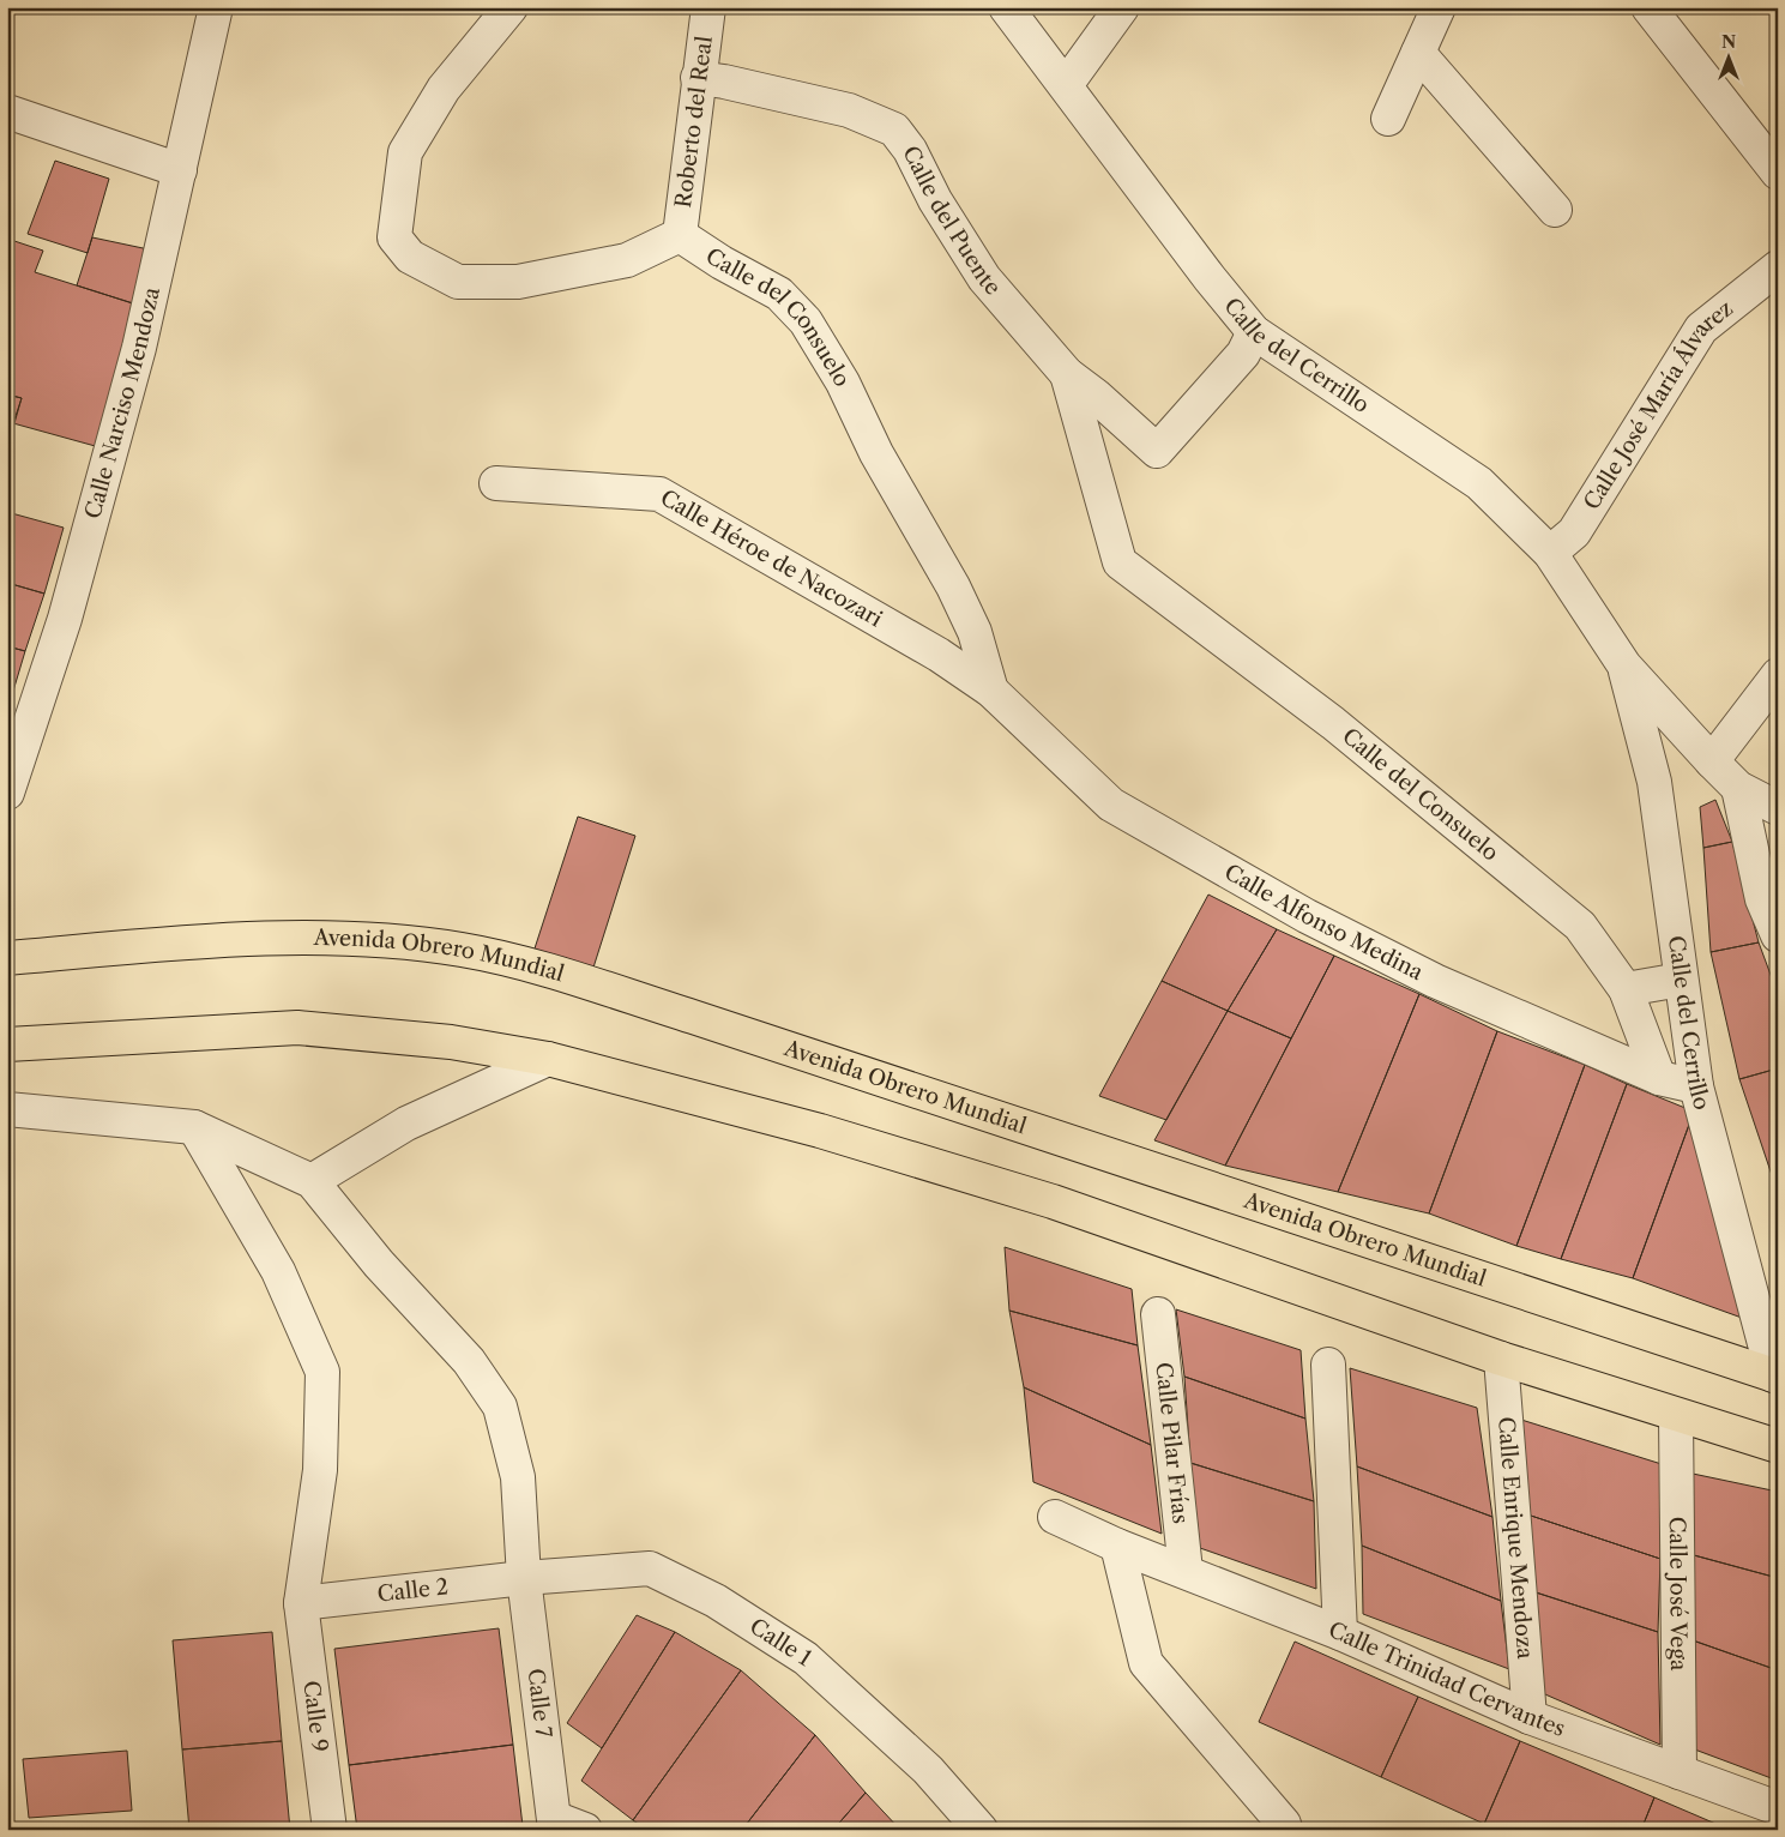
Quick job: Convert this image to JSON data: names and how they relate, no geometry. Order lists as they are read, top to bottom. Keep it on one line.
{"streets":{"main road":["Avenida Obrero Mundial"],"street":["Roberto del Real","Calle del Puente","Calle del Consuelo","Calle del Cerrillo","Calle Narciso Mendoza","Calle José María Álvarez","Calle Héroe de Nacozari","Calle Alfonso Medina","Calle Pilar Frías","Calle Enrique Mendoza","Calle 2","Calle José Vega","Calle 1","Calle Trinidad Cervantes","Calle 7","Calle 9"]},"crossings":[["Roberto del Real","Calle del Puente"],["Roberto del Real","Calle del Consuelo"],["Calle del Puente","Calle del Consuelo"],["Calle del Puente","Calle del Cerrillo"],["Calle del Consuelo","Calle Héroe de Nacozari"],["Calle del Consuelo","Calle Alfonso Medina"],["Calle del Cerrillo","Calle José María Álvarez"],["Calle del Cerrillo","Calle Alfonso Medina"],["Calle del Cerrillo","Avenida Obrero Mundial"],["Calle Héroe de Nacozari","Calle Alfonso Medina"],["Calle Pilar Frías","Calle Trinidad Cervantes"],["Calle Enrique Mendoza","Calle Trinidad Cervantes"],["Calle 2","Calle 1"],["Calle 2","Calle 7"],["Calle 2","Calle 9"],["Calle José Vega","Calle Trinidad Cervantes"],["Calle 1","Calle 7"]],"north":"top"}
